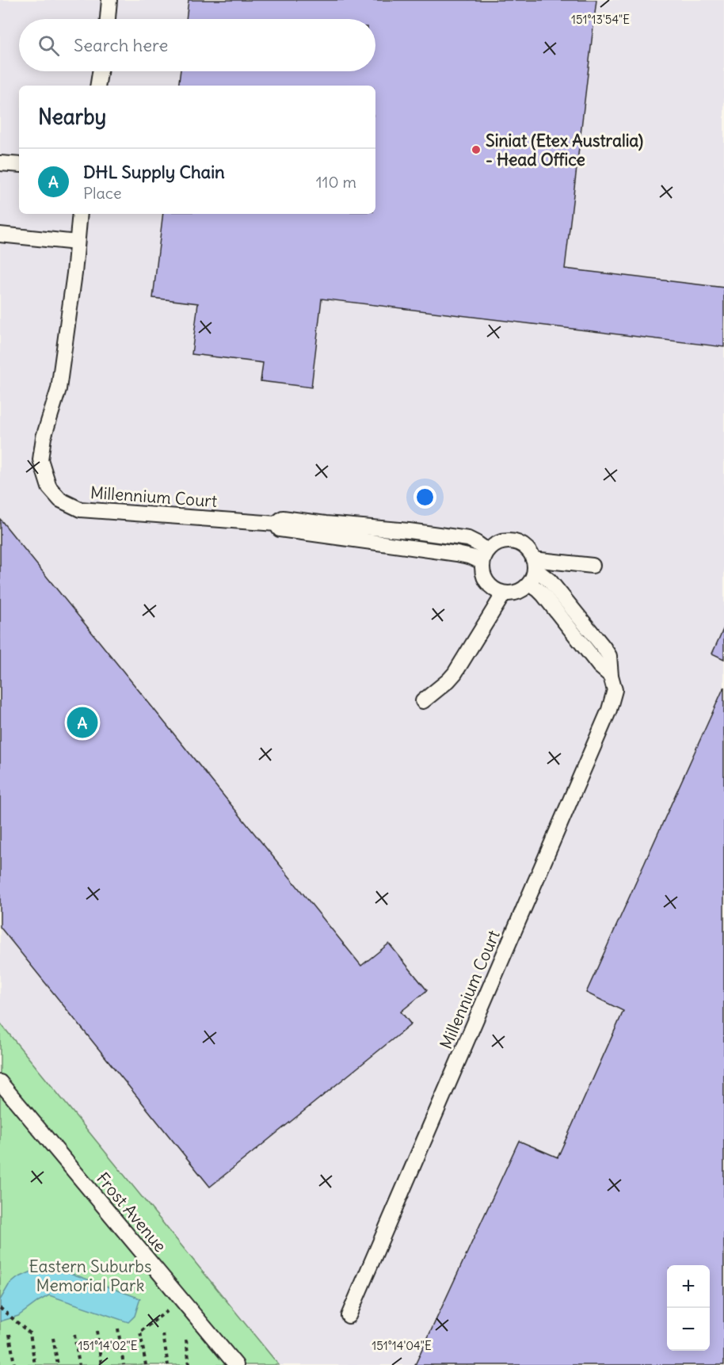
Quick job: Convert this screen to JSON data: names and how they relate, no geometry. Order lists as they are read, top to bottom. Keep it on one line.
{"streets":{"lane":["Millennium Court","Frost Avenue"]},"parks":["Eastern Suburbs Memorial Park"],"places":["Siniat (Etex Australia) - Head Office"],"page":{"search":"Search here","heading":"Nearby","list":[{"mark":"A","name":"DHL Supply Chain","note":"Place","value":"110 m"}],"pins":"A","map_buttons":["+","−"]},"coordinates":["151°13'54\"E","151°14'02\"E","151°14'04\"E"]}
